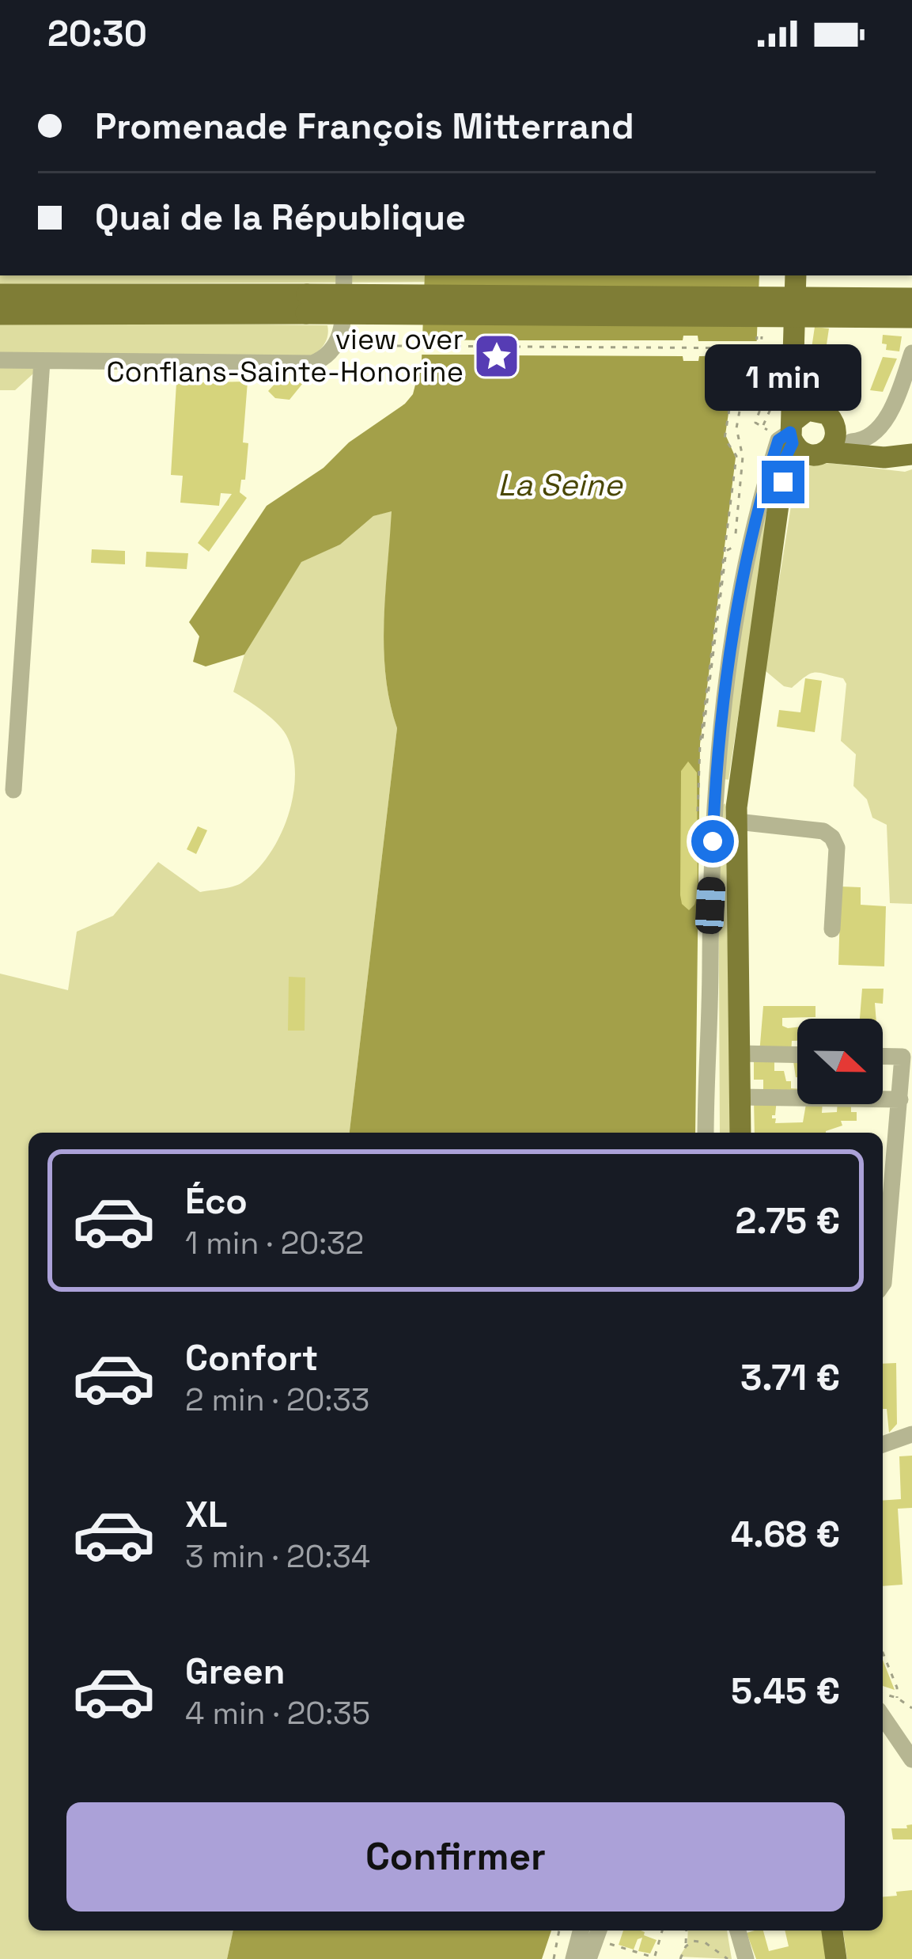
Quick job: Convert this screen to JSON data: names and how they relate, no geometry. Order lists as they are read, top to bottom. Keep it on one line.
{"water":["La Seine"],"places":{"place":["view over Conflans-Sainte-Honorine"]},"north":"right","page":{"status":"20:30","banner":["Promenade François Mitterrand","Quai de la République"],"bubble":"1 min","list":[{"name":"Éco","note":"1 min · 20:32","value":"2.75 €"},{"name":"Confort","note":"2 min · 20:33","value":"3.71 €"},{"name":"XL","note":"3 min · 20:34","value":"4.68 €"},{"name":"Green","note":"4 min · 20:35","value":"5.45 €"}],"buttons":"Confirmer"}}
